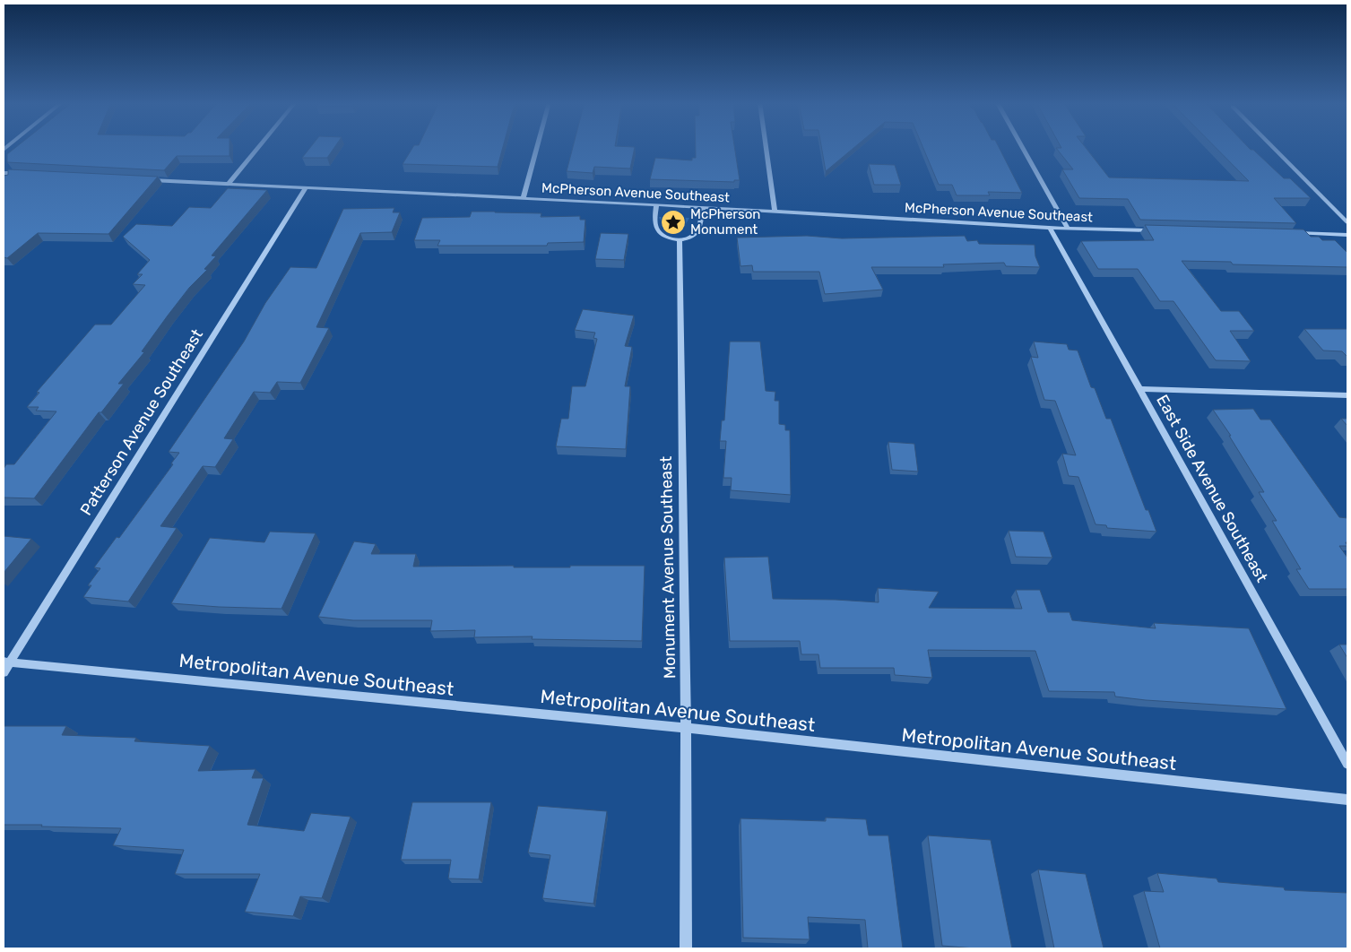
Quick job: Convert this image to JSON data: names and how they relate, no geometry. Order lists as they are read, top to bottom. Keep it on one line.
{"streets":{"street":["McPherson Avenue Southeast","Patterson Avenue Southeast","East Side Avenue Southeast","Monument Avenue Southeast","Metropolitan Avenue Southeast"]},"crossings":[["McPherson Avenue Southeast","Patterson Avenue Southeast"],["McPherson Avenue Southeast","East Side Avenue Southeast"],["Patterson Avenue Southeast","Metropolitan Avenue Southeast"],["Monument Avenue Southeast","Metropolitan Avenue Southeast"]],"places":{"place":["McPherson Monument"]}}
